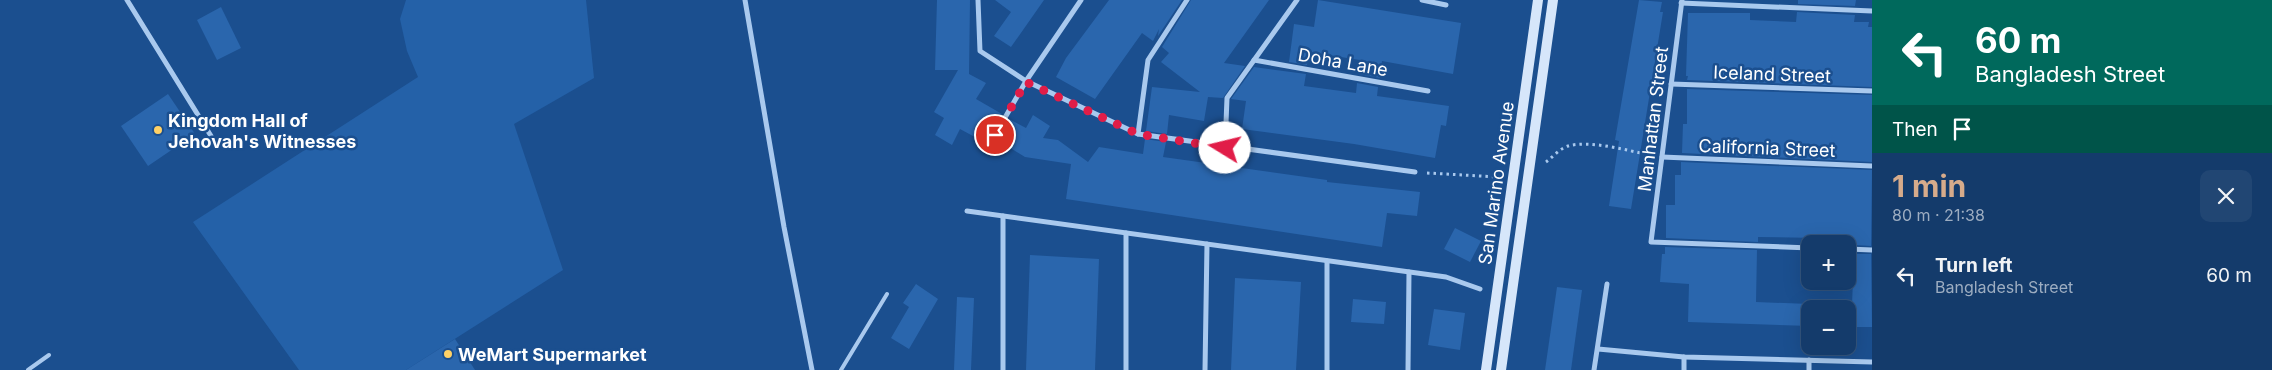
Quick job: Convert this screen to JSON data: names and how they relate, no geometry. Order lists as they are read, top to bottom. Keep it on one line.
{"streets":{"main road":["San Marino Avenue"],"street":["Doha Lane","Iceland Street","Manhattan Street","California Street"]},"crossings":[["Iceland Street","Manhattan Street"],["Manhattan Street","California Street"]],"places":["Kingdom Hall of Jehovah's Witnesses","WeMart Supermarket"],"page":{"turn":["60 m","Bangladesh Street"],"then":"Then","heading":["1 min","80 m · 21:38"],"map_buttons":["+","−"],"list":[{"name":"Turn left","note":"Bangladesh Street","value":"60 m"}]}}
